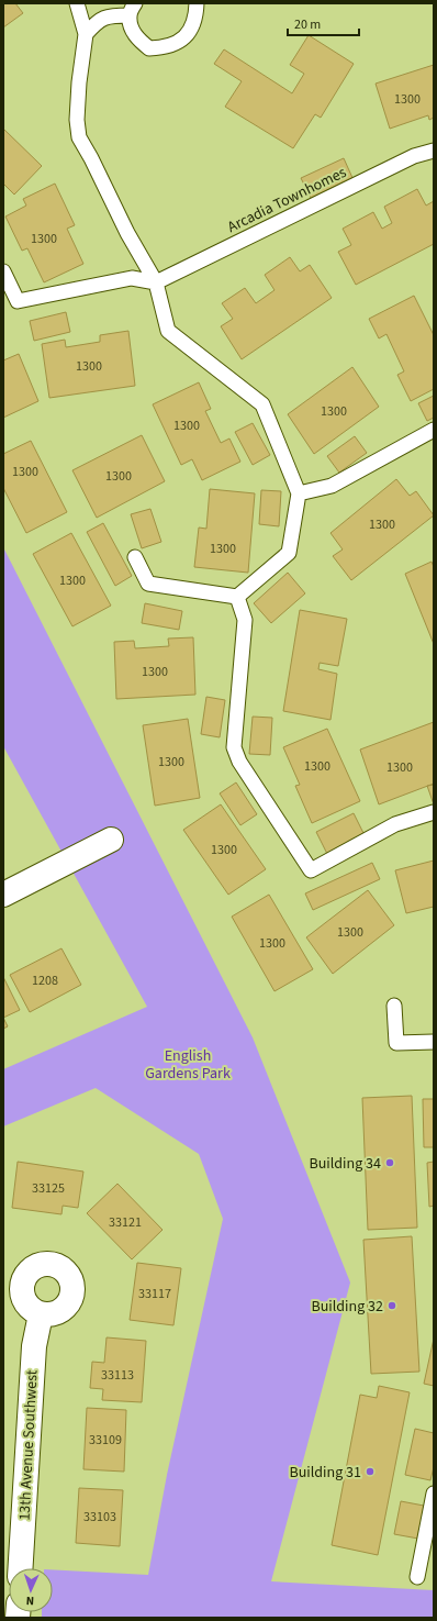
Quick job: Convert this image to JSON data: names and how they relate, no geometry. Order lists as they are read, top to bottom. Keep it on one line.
{"streets":{"street":["13th Avenue Southwest"],"lane":["Arcadia Townhomes"]},"parks":["English Gardens Park"],"places":["Building 34","Building 32","Building 31"],"house_numbers":["1300","1300","1300","1300","1300","1300","1300","1300","1300","1300","1300","1300","1300","1300","1300","1300","1300","1208","33125","33121","33117","33113","33109","33103"],"scale_bar":"20 m","north":"bottom"}
